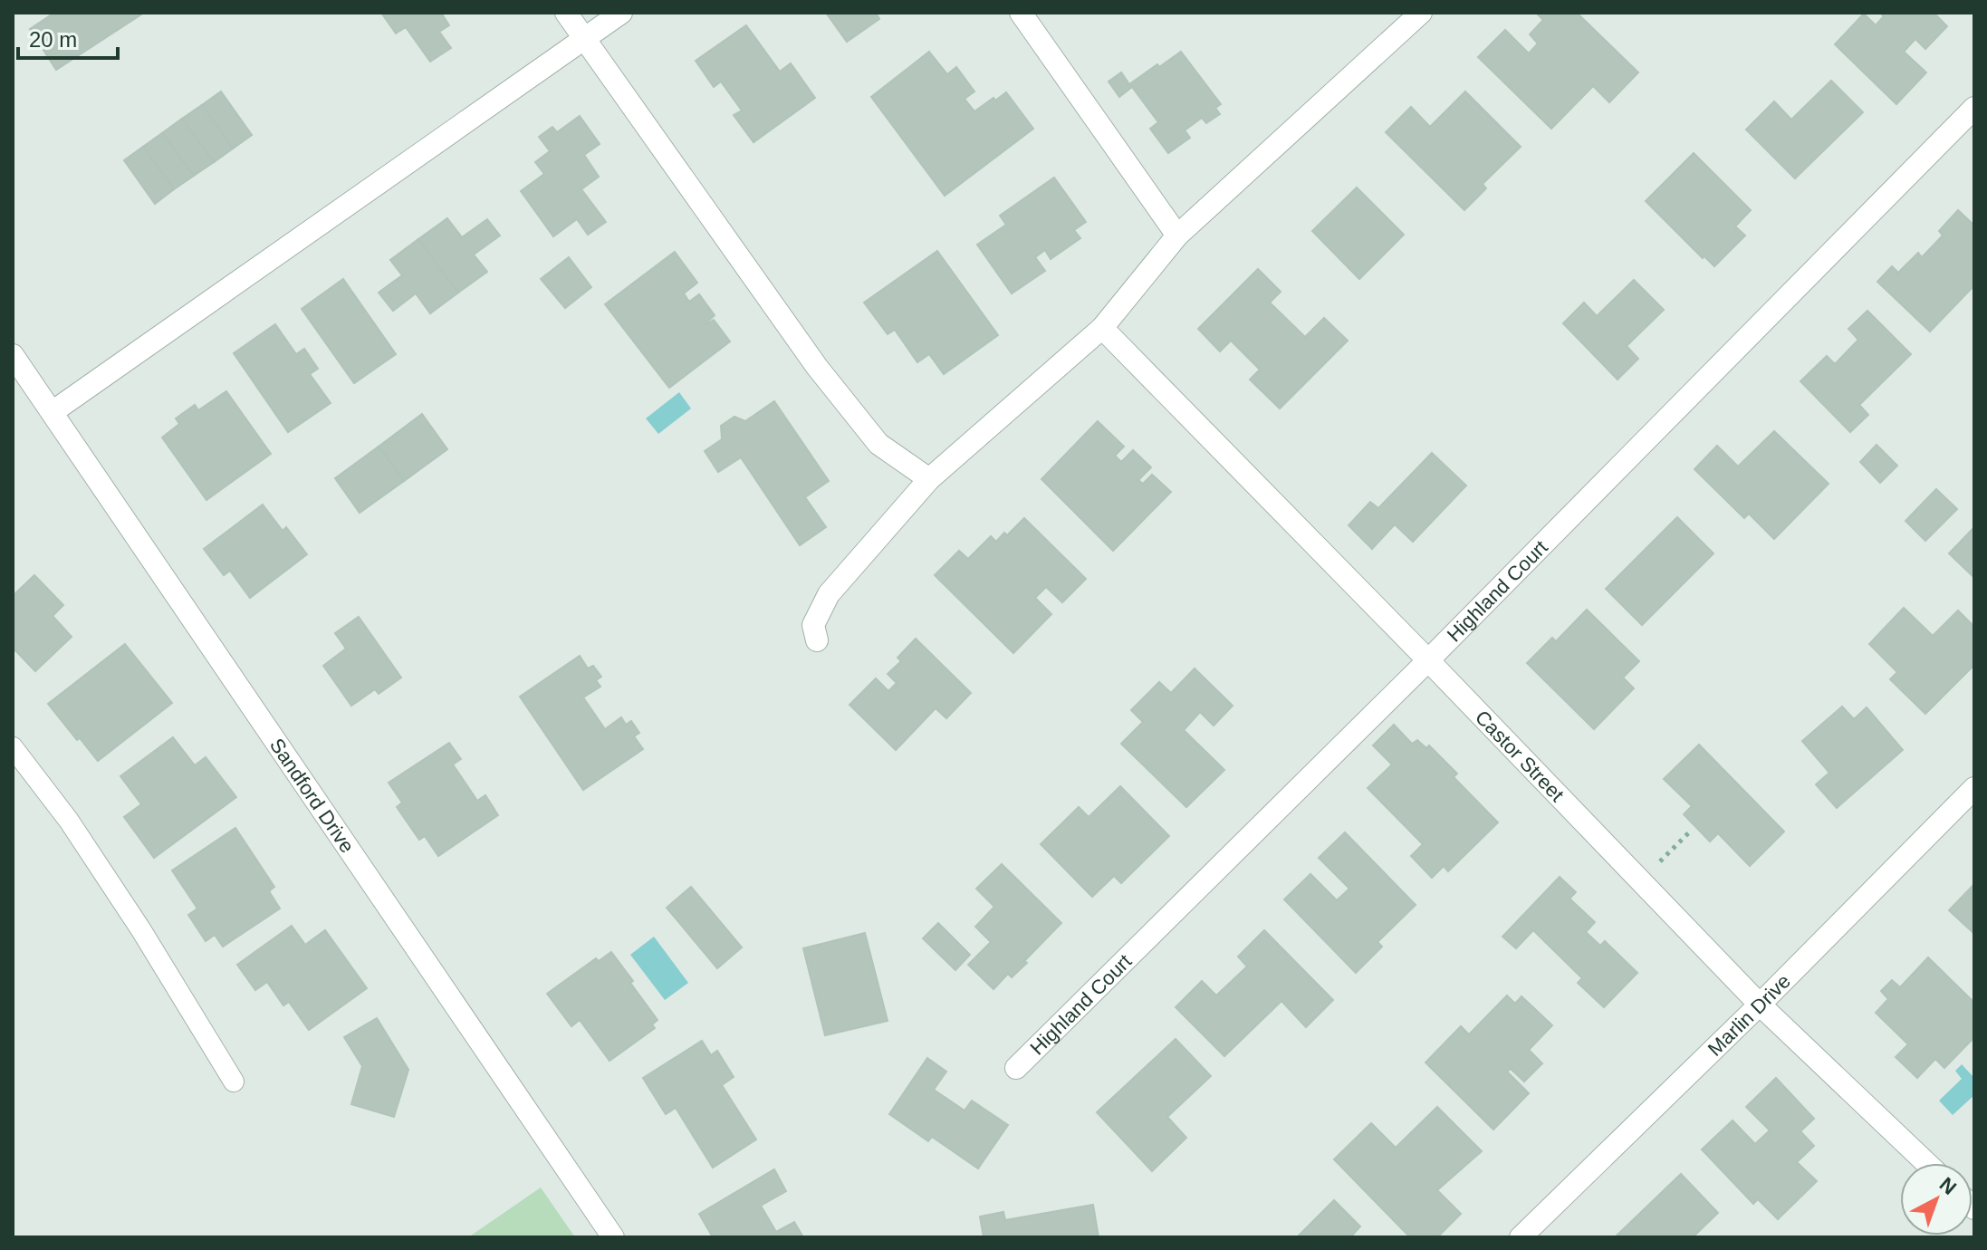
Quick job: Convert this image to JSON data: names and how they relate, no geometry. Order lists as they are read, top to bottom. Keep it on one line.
{"streets":{"street":["Highland Court","Castor Street","Sandford Drive","Marlin Drive"]},"crossings":[["Highland Court","Castor Street"],["Castor Street","Marlin Drive"]],"scale_bar":"20 m","north":"top right"}
